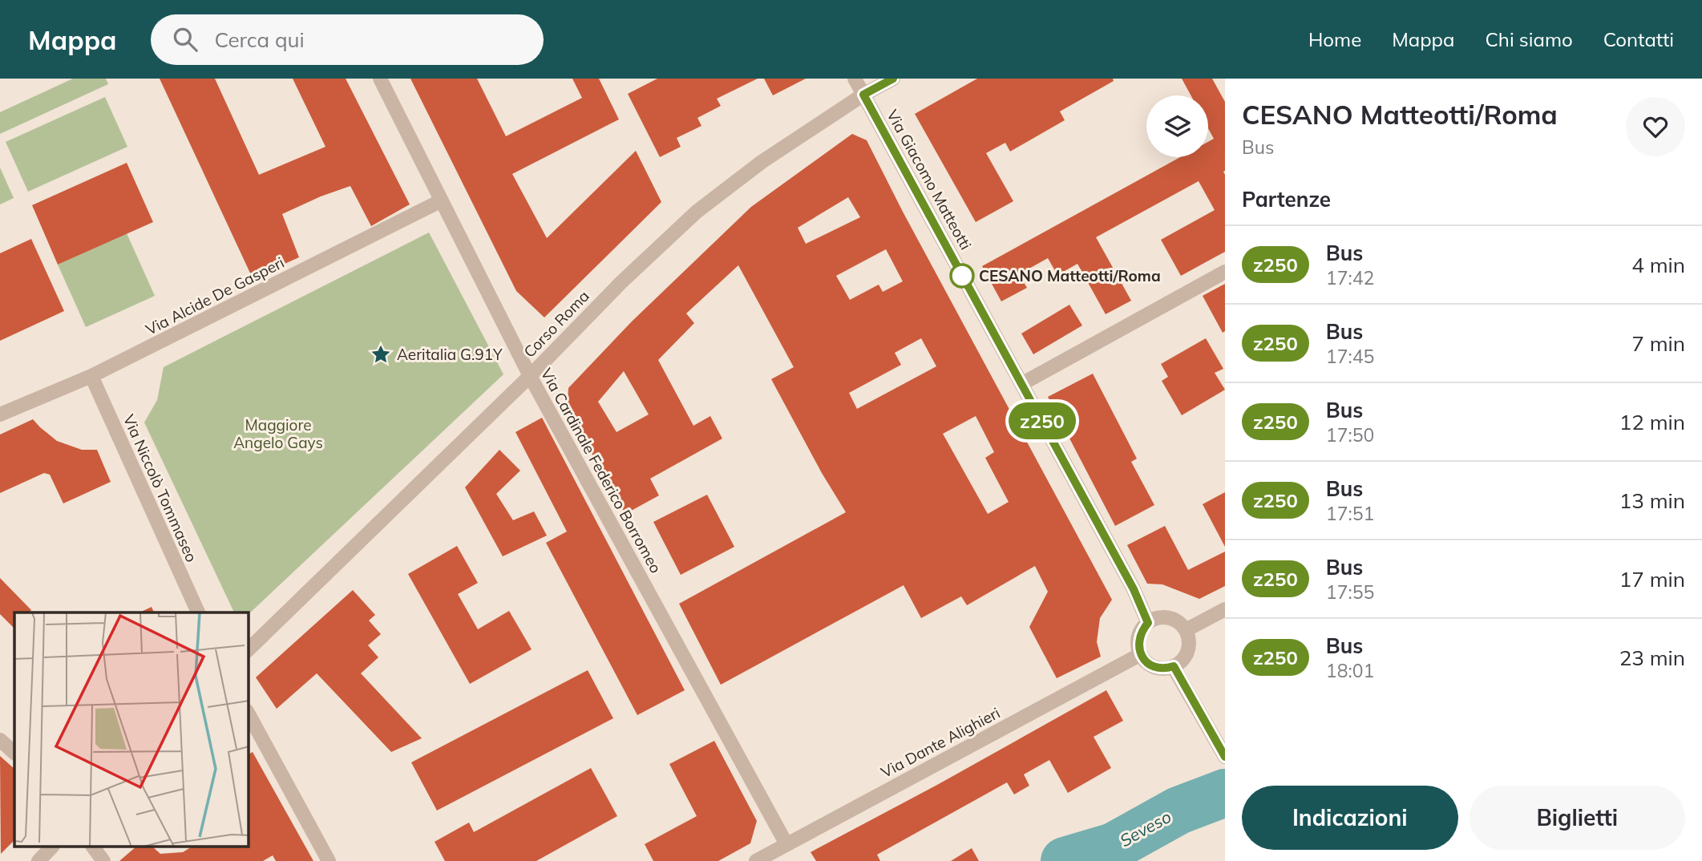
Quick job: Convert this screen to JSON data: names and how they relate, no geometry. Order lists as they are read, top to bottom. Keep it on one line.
{"streets":{"street":["Via Giacomo Matteotti","Via Alcide De Gasperi","Corso Roma","Via Cardinale Federico Borromeo","Via Niccolò Tommaseo","Via Dante Alighieri"]},"crossings":[["Via Giacomo Matteotti","Corso Roma"],["Via Giacomo Matteotti","Via Dante Alighieri"],["Via Alcide De Gasperi","Via Cardinale Federico Borromeo"],["Via Alcide De Gasperi","Via Niccolò Tommaseo"],["Corso Roma","Via Cardinale Federico Borromeo"],["Via Cardinale Federico Borromeo","Via Dante Alighieri"]],"water":["Seveso"],"parks":["Maggiore Angelo Gays"],"places":{"other":["CESANO Matteotti/Roma"],"place":["Aeritalia G.91Y"]},"lines":["bus line z250"],"page":{"header":"Mappa","search":"Cerca qui","nav":["Home","Mappa","Chi siamo","Contatti"],"on_map":"z250","heading":[["CESANO Matteotti/Roma","Bus"],"Partenze"],"list":[{"mark":"z250","name":"Bus","note":"17:42","value":"4 min"},{"mark":"z250","name":"Bus","note":"17:45","value":"7 min"},{"mark":"z250","name":"Bus","note":"17:50","value":"12 min"},{"mark":"z250","name":"Bus","note":"17:51","value":"13 min"},{"mark":"z250","name":"Bus","note":"17:55","value":"17 min"},{"mark":"z250","name":"Bus","note":"18:01","value":"23 min"}],"buttons":["Indicazioni","Biglietti"]}}
